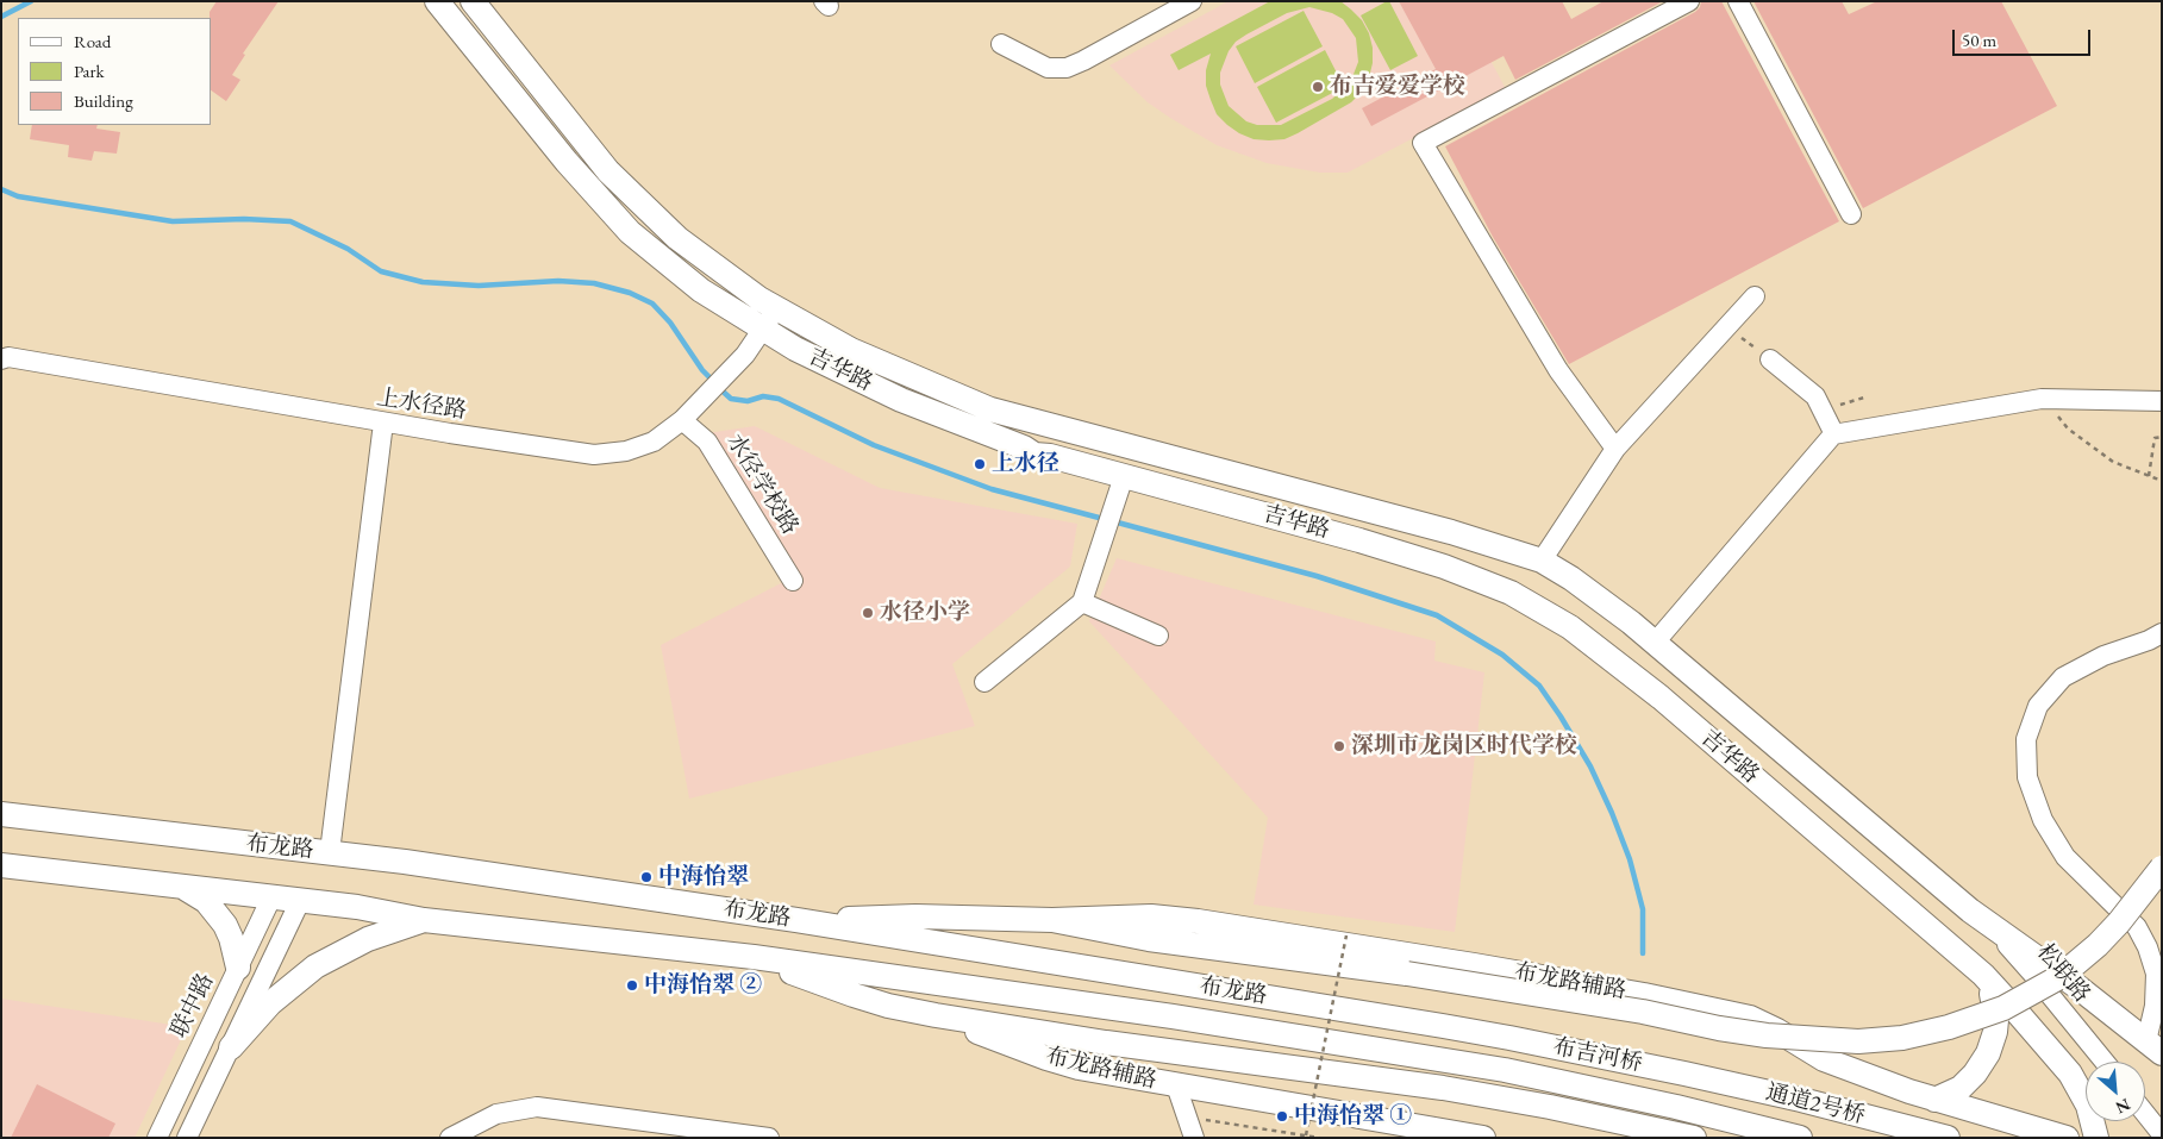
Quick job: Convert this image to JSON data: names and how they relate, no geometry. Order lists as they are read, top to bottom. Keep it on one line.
{"streets":{"main road":["吉华路","布龙路","布龙路辅路","布吉河桥","通道2号桥"],"street":["上水径路","水径学校路","松联路","联中路"]},"crossings":[["吉华路","上水径路"],["吉华路","松联路"],["上水径路","水径学校路"],["布龙路","联中路"],["布龙路","布吉河桥"],["布吉河桥","通道2号桥"]],"places":["布吉爱爱学校","上水径","水径小学","深圳市龙岗区时代学校","中海怡翠","中海怡翠 ②","中海怡翠 ①"],"legend":["Road","Park","Building"],"scale_bar":"50 m","north":"bottom right"}
